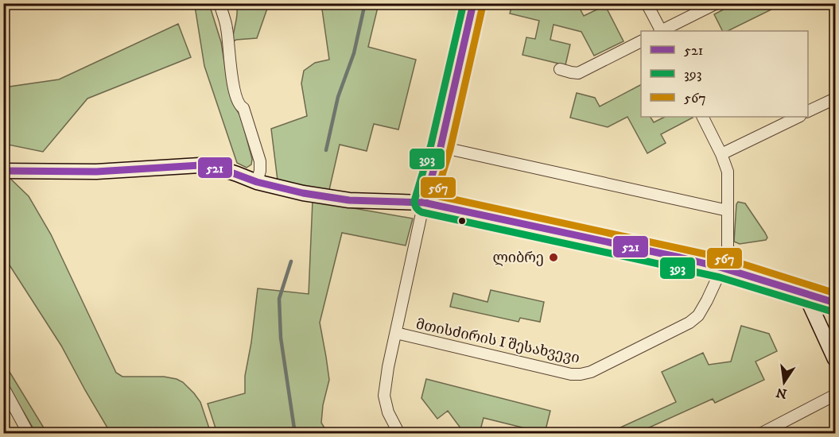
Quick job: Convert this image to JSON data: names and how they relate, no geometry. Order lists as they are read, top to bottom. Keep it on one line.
{"streets":{"street":["მთისძირის I შესახვევი"]},"places":["ლიბრე"],"lines":["transit line 521","transit line 393","transit line 567"],"legend":["521","393","567"],"north":"bottom"}
